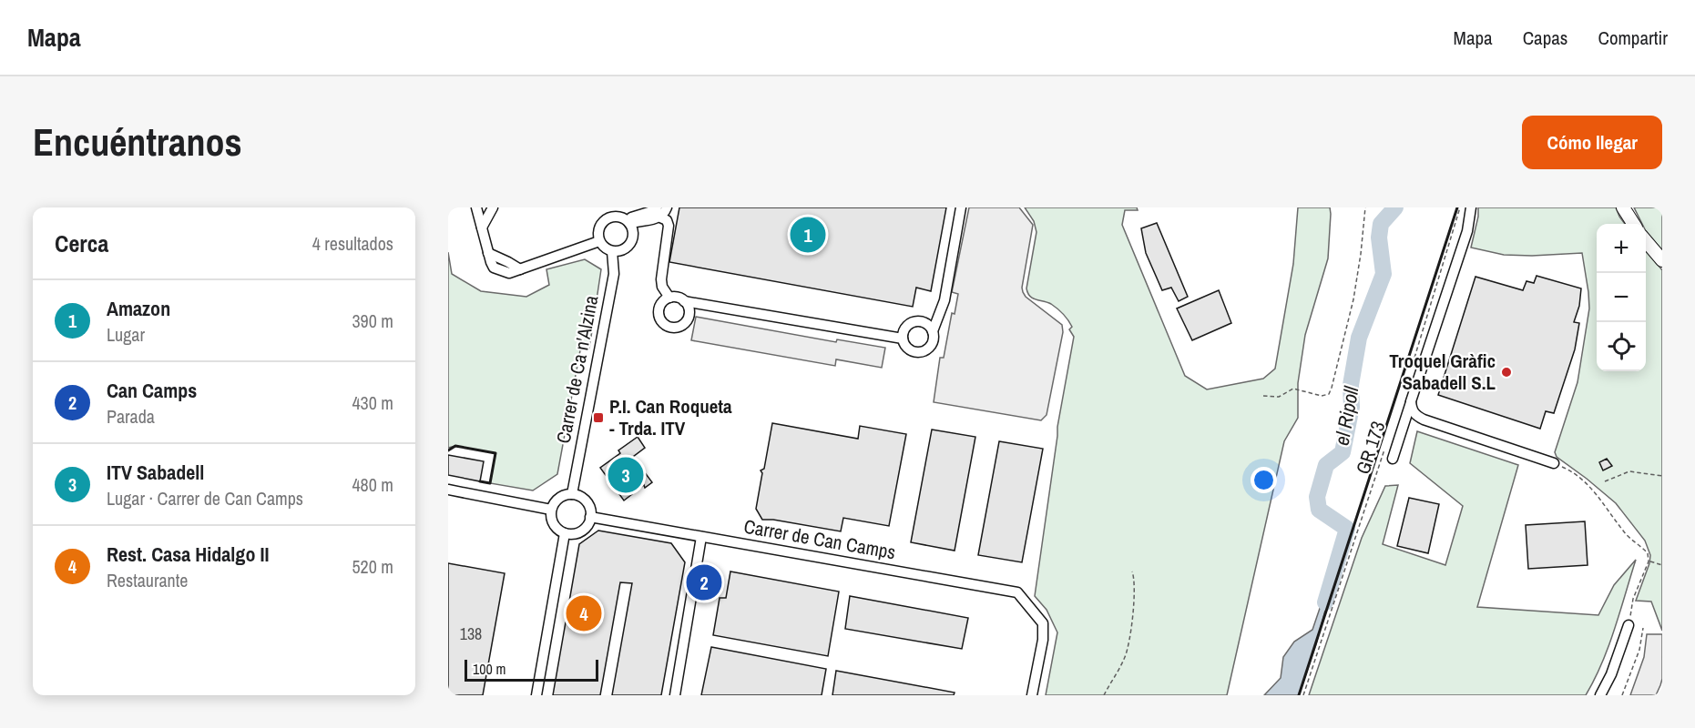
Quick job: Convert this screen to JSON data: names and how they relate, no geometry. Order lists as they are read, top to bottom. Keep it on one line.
{"streets":{"street":["Carrer de Ca n'Alzina","Carrer de Can Camps"],"path":["GR 173"]},"crossings":[["Carrer de Ca n'Alzina","Carrer de Can Camps"]],"water":["el Ripoll"],"places":{"other":["Troquel Gràfic Sabadell S.L"],"transit":["P.I. Can Roqueta - Trda. ITV"]},"house_numbers":["138"],"scale_bar":"100 m","page":{"header":"Mapa","nav":["Mapa","Capas","Compartir"],"buttons":"Cómo llegar","title":"Encuéntranos","heading":["Cerca","4 resultados"],"pins":["1","3","2","4"],"map_buttons":["+","−"],"list":[{"mark":"1","name":"Amazon","note":"Lugar","value":"390 m"},{"mark":"2","name":"Can Camps","note":"Parada","value":"430 m"},{"mark":"3","name":"ITV Sabadell","note":"Lugar · Carrer de Can Camps","value":"480 m"},{"mark":"4","name":"Rest. Casa Hidalgo II","note":"Restaurante","value":"520 m"}],"scale":"100 m"}}
